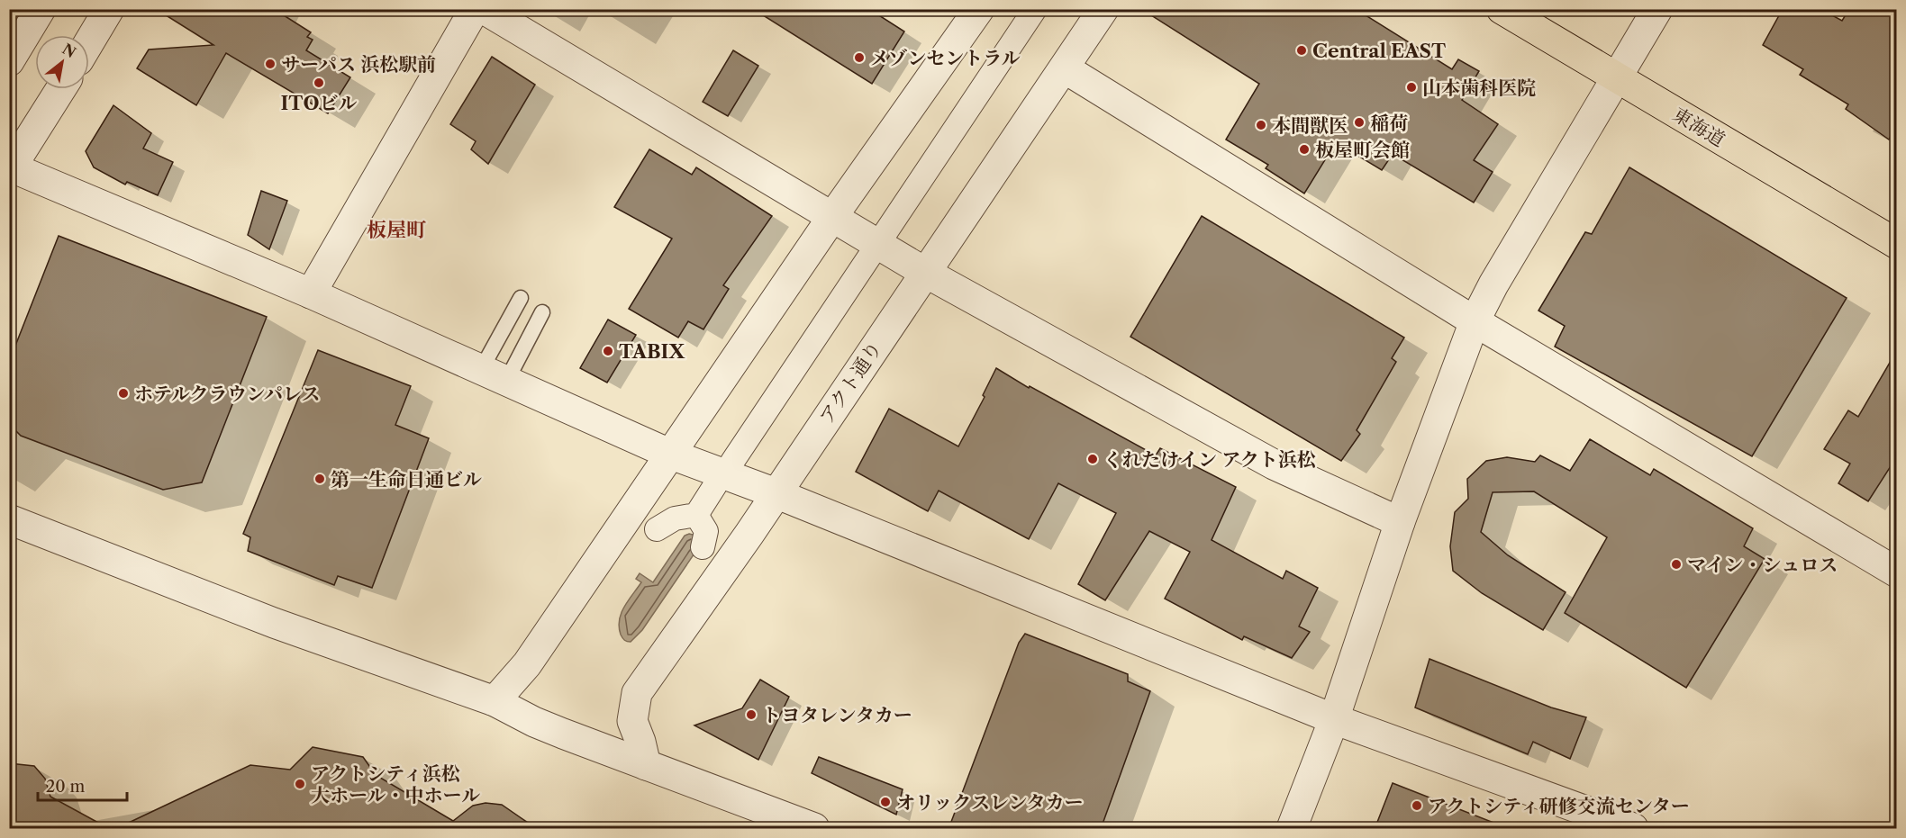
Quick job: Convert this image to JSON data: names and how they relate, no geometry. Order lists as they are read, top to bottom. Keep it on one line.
{"streets":{"highway":["東海道"],"street":["アクト通り"]},"districts":["板屋町"],"places":["Central EAST","メゾンセントラル","サーパス 浜松駅前","ITOビル","山本歯科医院","稲荷","本間獣医","板屋町会館","TABIX","ホテルクラウンパレス","くれたけイン アクト浜松","第一生命日通ビル","マイン・シュロス","トヨタレンタカー","アクトシティ浜松 大ホール・中ホール","オリックスレンタカー","アクトシティ研修交流センター"],"scale_bar":"20 m","north":"top right"}
